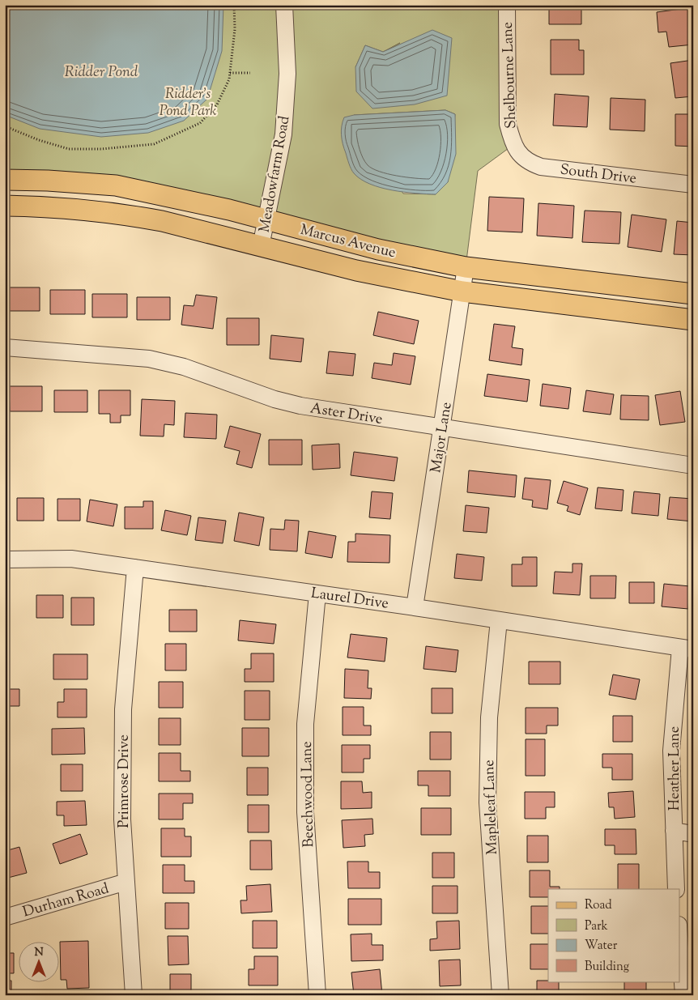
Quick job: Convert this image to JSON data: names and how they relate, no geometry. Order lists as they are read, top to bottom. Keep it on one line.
{"streets":{"main road":["Marcus Avenue"],"street":["Shelbourne Lane","South Drive","Meadowfarm Road","Aster Drive","Major Lane","Laurel Drive","Heather Lane","Primrose Drive","Beechwood Lane","Mapleleaf Lane","Durham Road"]},"crossings":[["Shelbourne Lane","South Drive"],["Meadowfarm Road","Marcus Avenue"],["Marcus Avenue","Major Lane"],["Aster Drive","Major Lane"],["Major Lane","Laurel Drive"],["Laurel Drive","Heather Lane"],["Laurel Drive","Primrose Drive"],["Laurel Drive","Beechwood Lane"],["Laurel Drive","Mapleleaf Lane"],["Primrose Drive","Durham Road"]],"water":["Ridder Pond"],"parks":["Ridder's Pond Park"],"legend":["Road","Park","Water","Building"],"north":"top"}
